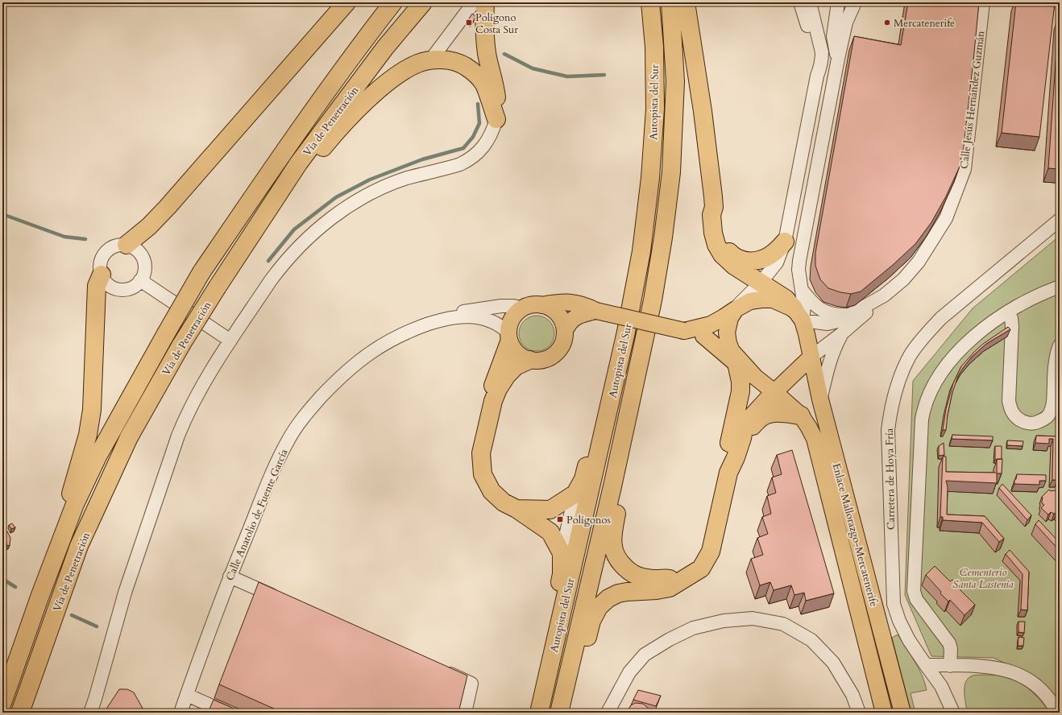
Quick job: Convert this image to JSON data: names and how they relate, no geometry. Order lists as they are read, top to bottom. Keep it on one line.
{"streets":{"highway":["Autopista del Sur","Vía de Penetración"],"main road":["Enlace Mallorazgo-Mercatenerife"],"street":["Calle Jesús Hernández Guzmán","Carretera de Hoya Fría","Calle Anatolio de Fuente García"]},"crossings":[["Calle Jesús Hernández Guzmán","Enlace Mallorazgo-Mercatenerife"]],"parks":["Cementerio Santa Lastenia"],"places":{"transit":["Polígono Costa Sur","Polígonos"],"other":["Mercatenerife"]}}
